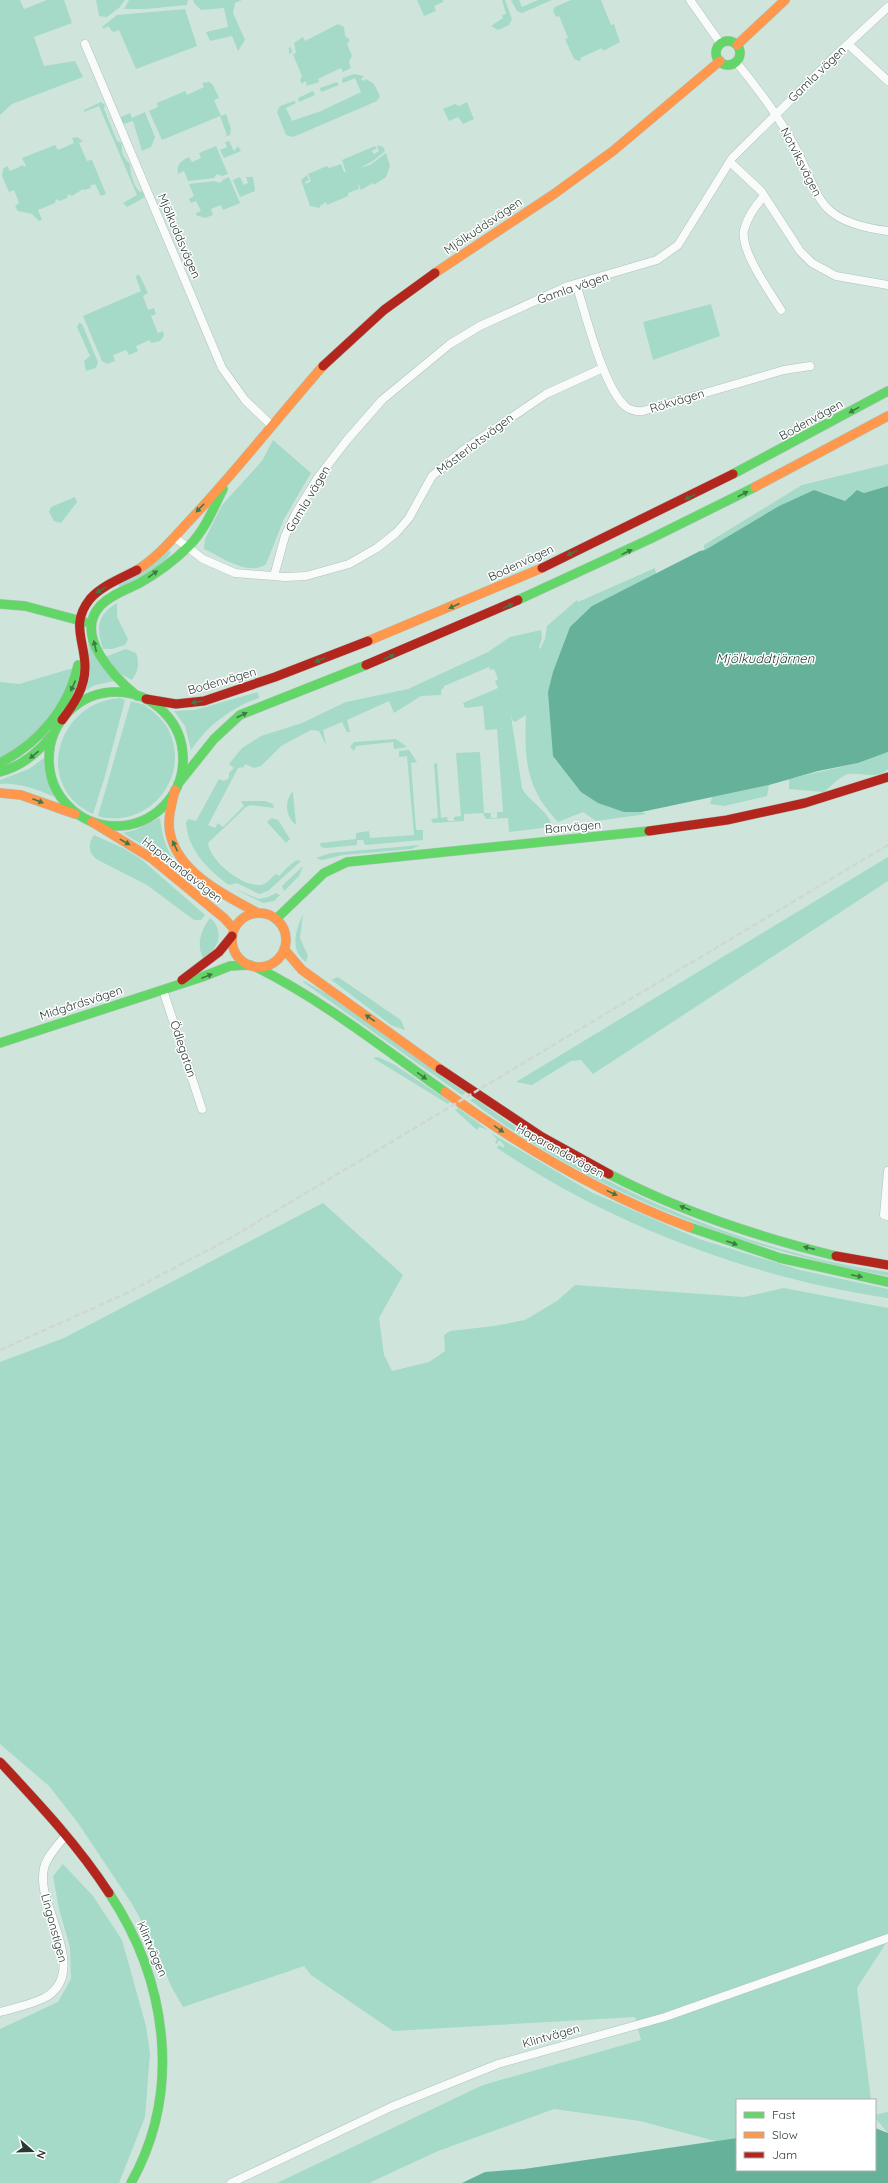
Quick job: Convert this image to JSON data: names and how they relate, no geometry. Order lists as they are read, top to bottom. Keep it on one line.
{"streets":{"main road":["Mjölkuddsvägen","Bodenvägen","Banvägen","Haparandavägen","Midgårdsvägen","Klintvägen"],"street":["Gamla vägen","Notviksvägen","Rökvägen","Mästerlotsvägen","Ödlegatan","Lingonstigen"]},"crossings":[["Gamla vägen","Notviksvägen"],["Gamla vägen","Rökvägen"],["Gamla vägen","Mästerlotsvägen"],["Notviksvägen","Mjölkuddsvägen"],["Mjölkuddsvägen","Bodenvägen"],["Mjölkuddsvägen","Mästerlotsvägen"],["Mjölkuddsvägen","Haparandavägen"],["Rökvägen","Mästerlotsvägen"],["Bodenvägen","Haparandavägen"],["Banvägen","Haparandavägen"],["Banvägen","Midgårdsvägen"],["Haparandavägen","Midgårdsvägen"],["Midgårdsvägen","Ödlegatan"],["Lingonstigen","Klintvägen"]],"water":["Mjölkuddtjärnen"],"legend":["Fast","Slow","Jam"],"north":"right"}
